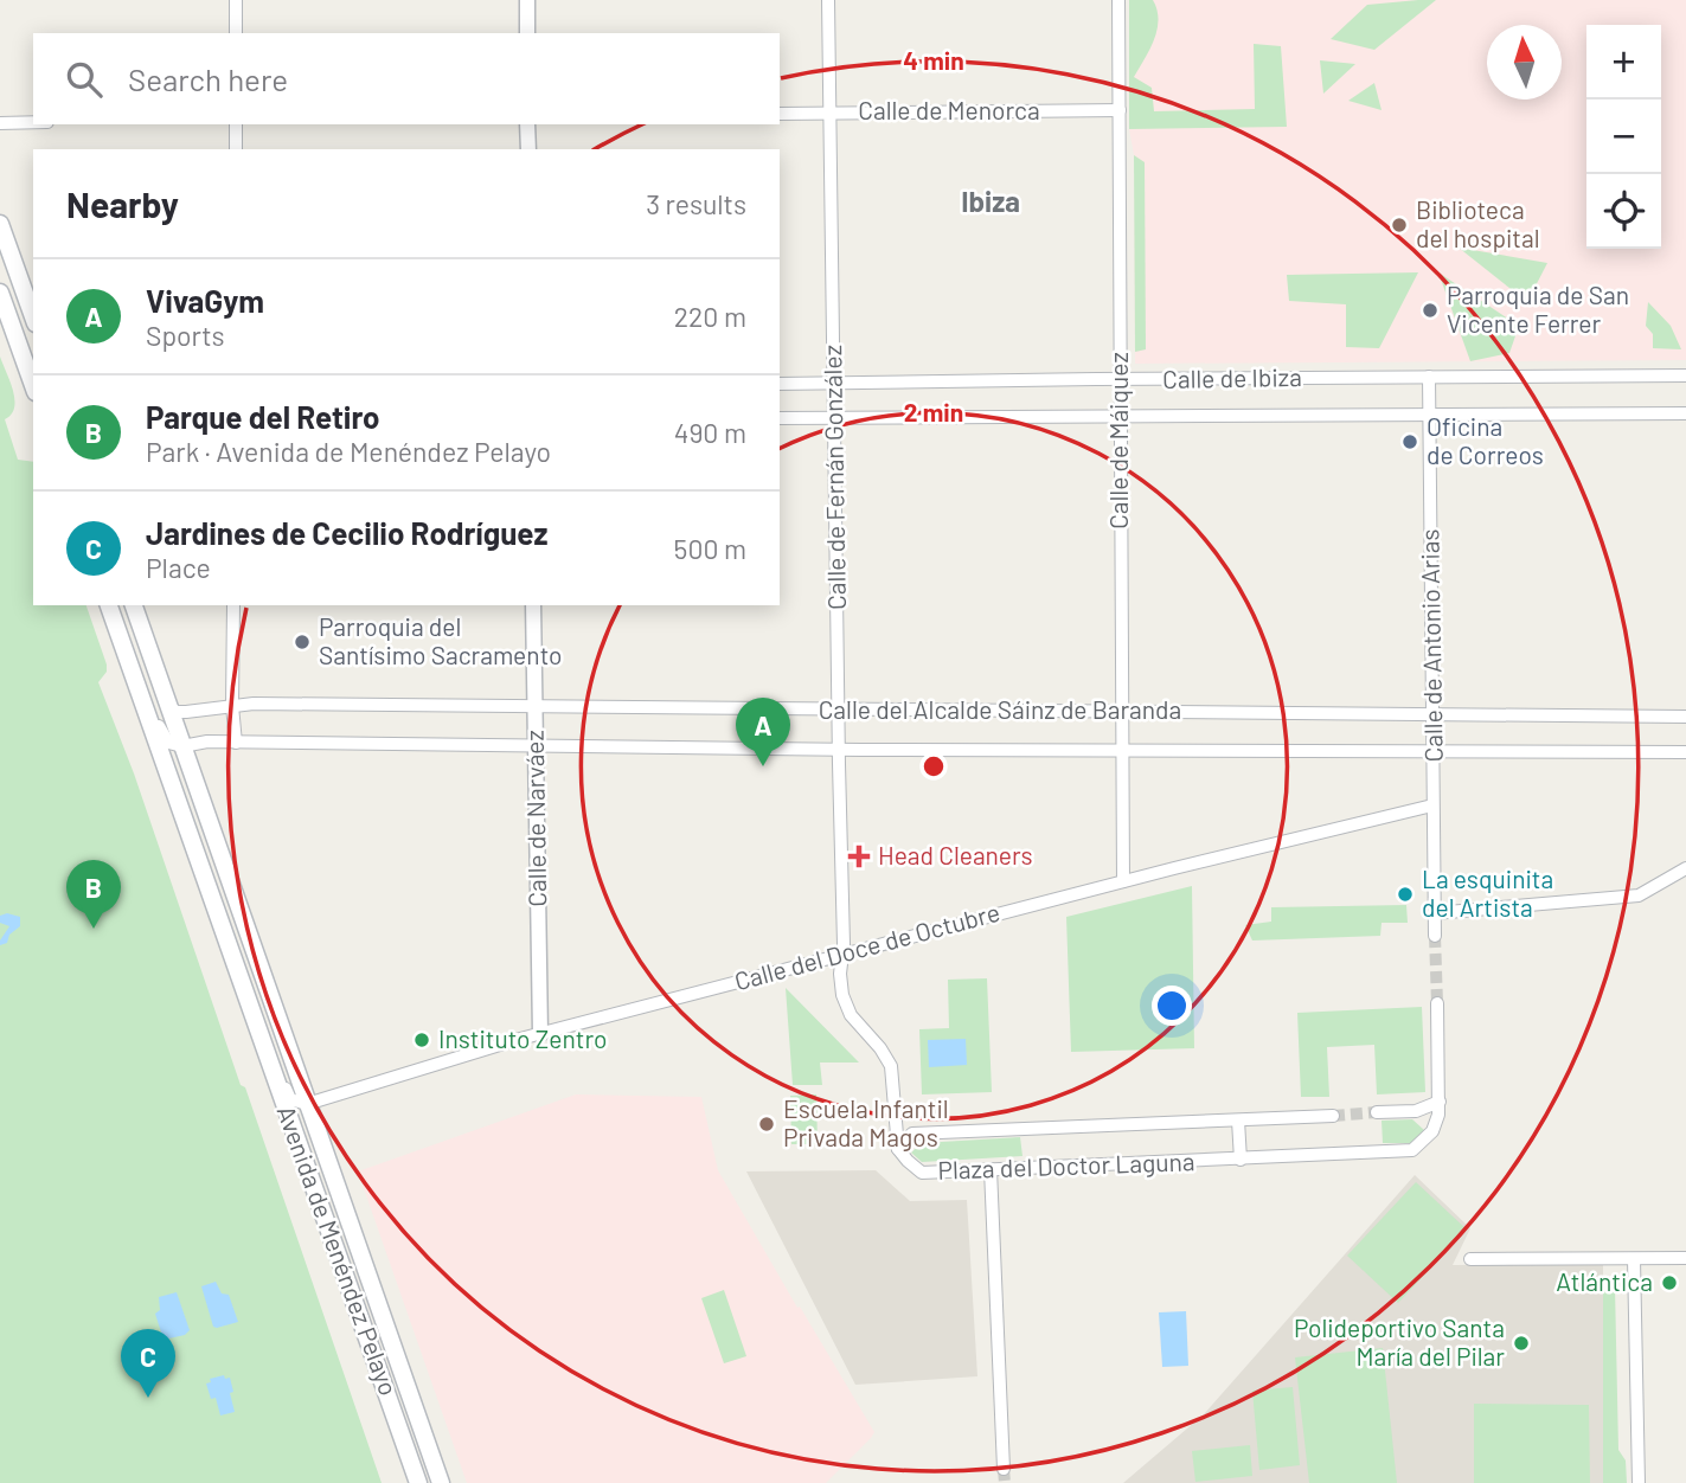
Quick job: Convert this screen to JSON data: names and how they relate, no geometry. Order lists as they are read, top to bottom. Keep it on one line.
{"streets":{"main road":["Avenida de Menéndez Pelayo"],"street":["Calle de Menorca","Calle de Ibiza","Calle de Máiquez","Calle de Fernán González","Calle de Antonio Arias","Calle del Alcalde Sáinz de Baranda","Calle de Narváez","Calle del Doce de Octubre","Plaza del Doctor Laguna"]},"crossings":[["Calle de Menorca","Calle de Máiquez"],["Calle de Menorca","Calle de Fernán González"],["Calle de Ibiza","Calle de Máiquez"],["Calle de Ibiza","Calle de Fernán González"],["Calle de Ibiza","Calle de Antonio Arias"],["Calle de Máiquez","Calle del Alcalde Sáinz de Baranda"],["Calle de Máiquez","Calle del Doce de Octubre"],["Calle de Fernán González","Calle del Alcalde Sáinz de Baranda"],["Calle de Fernán González","Calle del Doce de Octubre"],["Calle de Fernán González","Plaza del Doctor Laguna"],["Calle de Antonio Arias","Calle del Alcalde Sáinz de Baranda"],["Calle de Antonio Arias","Calle del Doce de Octubre"],["Calle del Alcalde Sáinz de Baranda","Calle de Narváez"],["Calle del Alcalde Sáinz de Baranda","Avenida de Menéndez Pelayo"],["Calle de Narváez","Calle del Doce de Octubre"],["Calle del Doce de Octubre","Avenida de Menéndez Pelayo"]],"districts":["Ibiza"],"places":{"other":["Biblioteca del hospital","Parroquia de San Vicente Ferrer","Oficina de Correos","Parroquia del Santísimo Sacramento","La esquinita del Artista","Instituto Zentro","Escuela Infantil Privada Magos","Atlántica","Polideportivo Santa María del Pilar"],"health":["Head Cleaners"]},"north":"top","page":{"map_buttons":["+","−"],"search":"Search here","heading":["Nearby","3 results"],"list":[{"mark":"A","name":"VivaGym","note":"Sports","value":"220 m"},{"mark":"B","name":"Parque del Retiro","note":"Park · Avenida de Menéndez Pelayo","value":"490 m"},{"mark":"C","name":"Jardines de Cecilio Rodríguez","note":"Place","value":"500 m"}],"pins":["A","B","C"]},"rings":["4 min","2 min"]}
